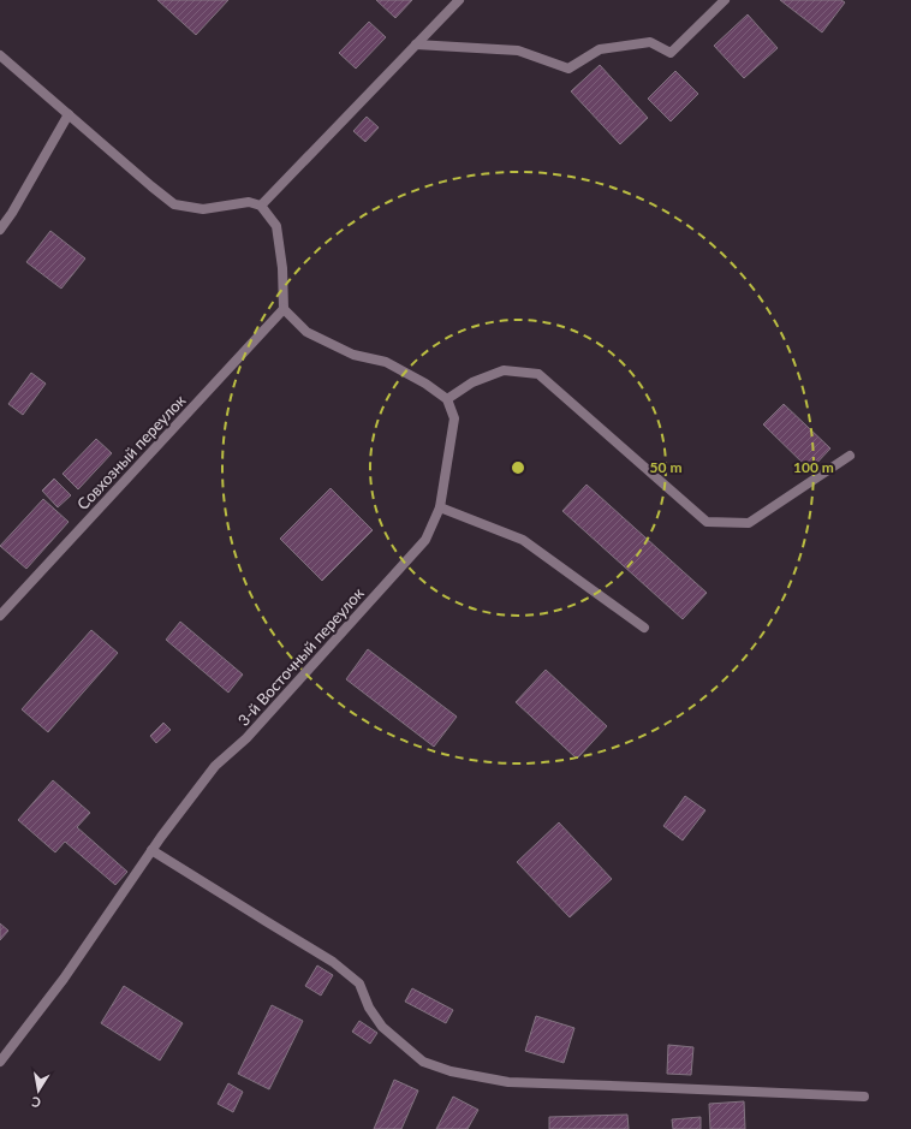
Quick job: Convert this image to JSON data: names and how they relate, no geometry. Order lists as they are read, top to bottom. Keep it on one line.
{"streets":{"street":["Совхозный переулок","3-й Восточный переулок"]},"north":"bottom","rings":["50 m","100 m"]}
